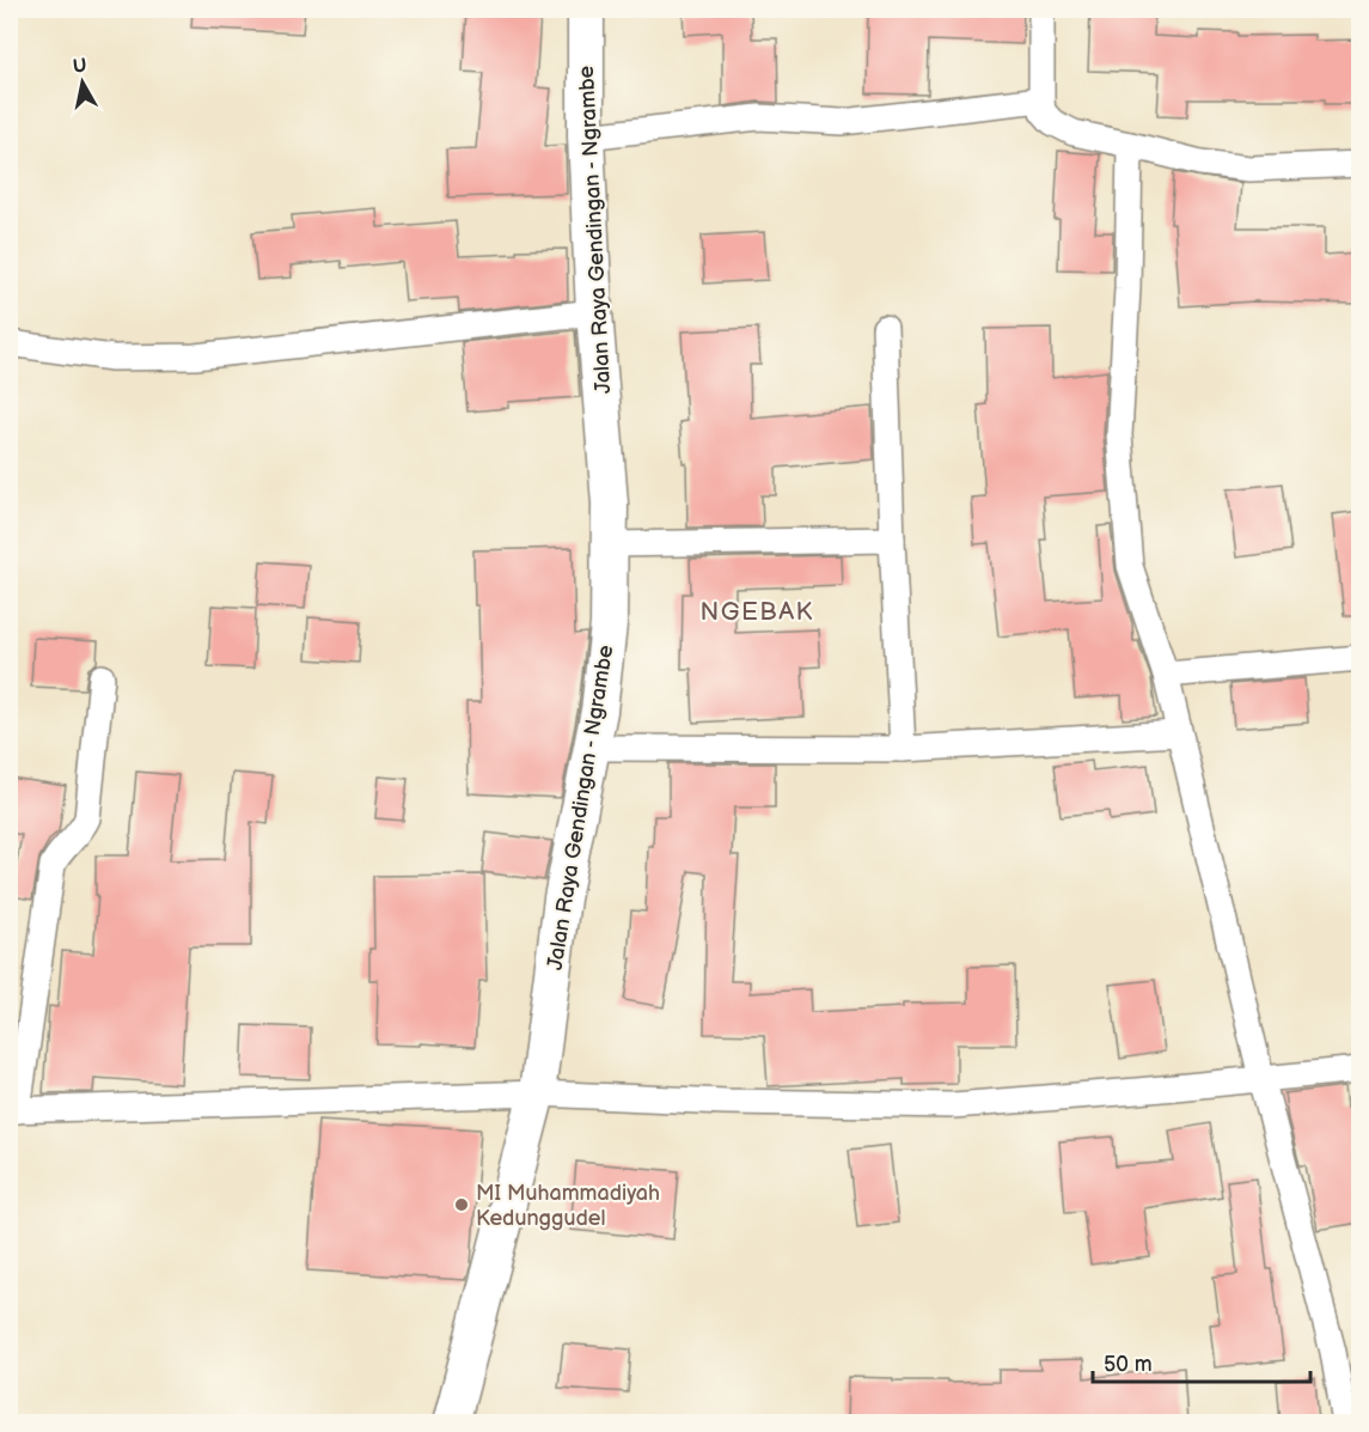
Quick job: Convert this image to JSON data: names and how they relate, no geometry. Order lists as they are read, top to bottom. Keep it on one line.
{"streets":{"main road":["Jalan Raya Gendingan - Ngrambe"]},"districts":["NGEBAK"],"places":["MI Muhammadiyah Kedunggudel"],"scale_bar":"50 m","north":"top"}
